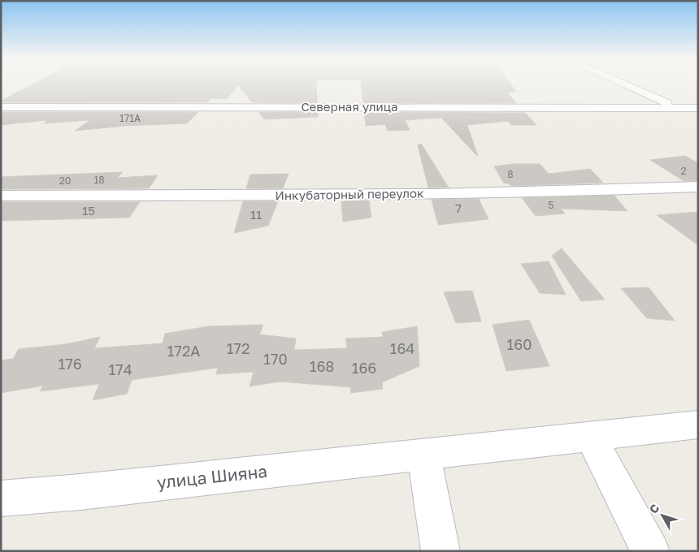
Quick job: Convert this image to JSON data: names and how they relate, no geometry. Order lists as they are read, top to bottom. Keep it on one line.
{"streets":{"street":["Северная улица","Инкубаторный переулок","улица Шияна"]},"house_numbers":["171А","2","8","18","20","5","7","15","11","160","172","164","172А","170","176","168","166","174"],"north":"top left"}
